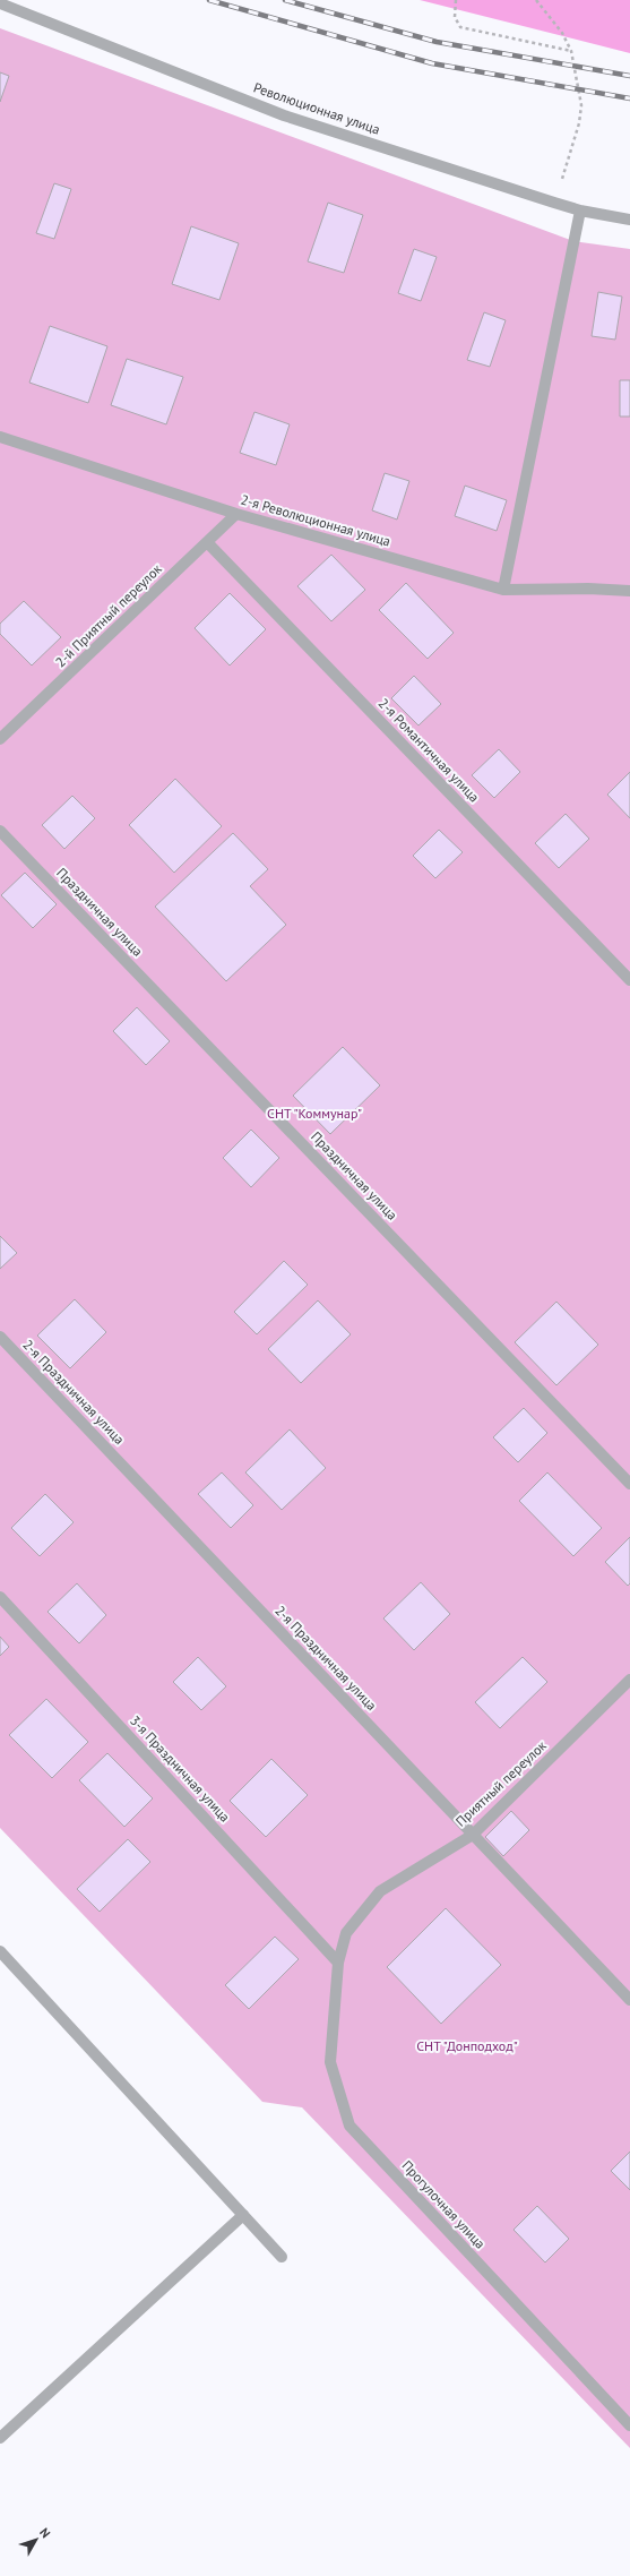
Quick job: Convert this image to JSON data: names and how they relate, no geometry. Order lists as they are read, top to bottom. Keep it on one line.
{"streets":{"street":["Революционная улица","2-я Революционная улица","2-й Приятный переулок","2-я Романтичная улица","Праздничная улица","2-я Праздничная улица","3-я Праздничная улица","Приятный переулок","Прогулочная улица"]},"crossings":[["2-я Революционная улица","2-й Приятный переулок"],["2-й Приятный переулок","2-я Романтичная улица"],["2-я Праздничная улица","Приятный переулок"],["3-я Праздничная улица","Приятный переулок"],["3-я Праздничная улица","Прогулочная улица"],["Приятный переулок","Прогулочная улица"]],"parks":["СНТ \"Коммунар\"","СНТ \"Донподход\""],"north":"top right"}
